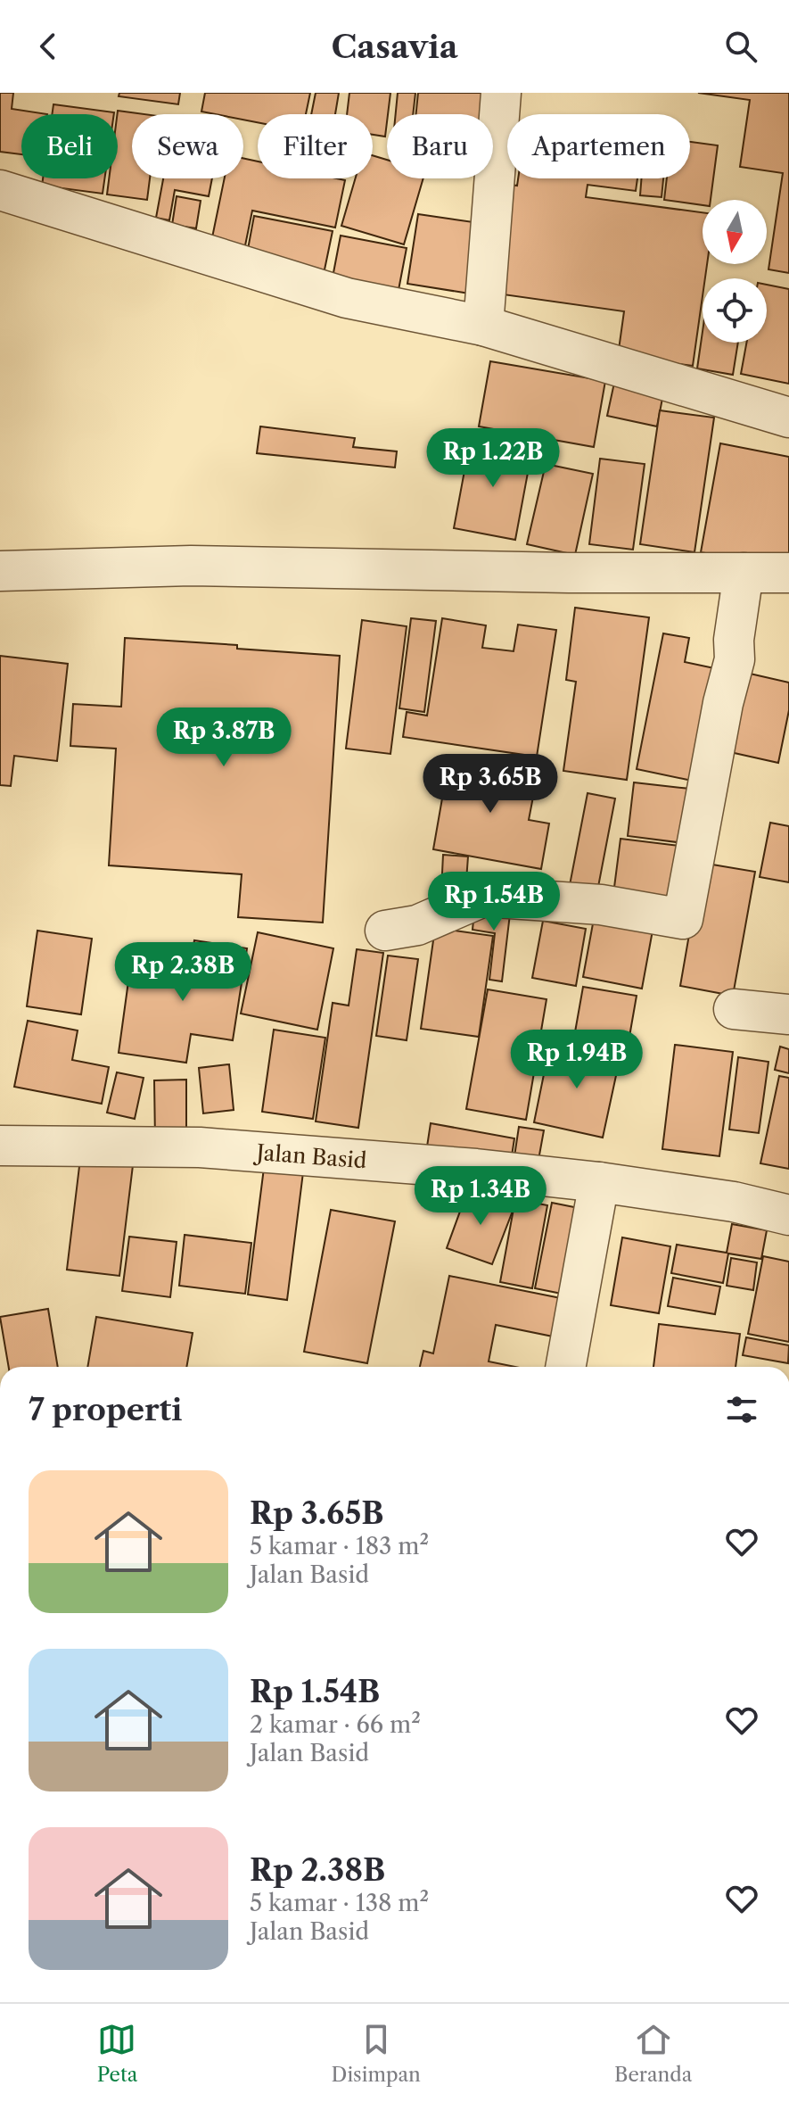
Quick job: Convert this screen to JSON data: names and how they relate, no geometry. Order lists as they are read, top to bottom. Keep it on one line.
{"streets":{"street":["Jalan Basid"]},"north":"bottom","page":{"header":"Casavia","chip":["Beli","Sewa","Filter","Baru","Apartemen"],"price":["Rp 1.22B","Rp 3.87B","Rp 3.65B","Rp 1.54B","Rp 2.38B","Rp 1.94B","Rp 1.34B"],"heading":"7 properti","list":[{"name":"Rp 3.65B","note":"5 kamar · 183 m² · Jalan Basid"},{"name":"Rp 1.54B","note":"2 kamar · 66 m² · Jalan Basid"},{"name":"Rp 2.38B","note":"5 kamar · 138 m² · Jalan Basid"}],"tabs":["Peta","Disimpan","Beranda"]}}
